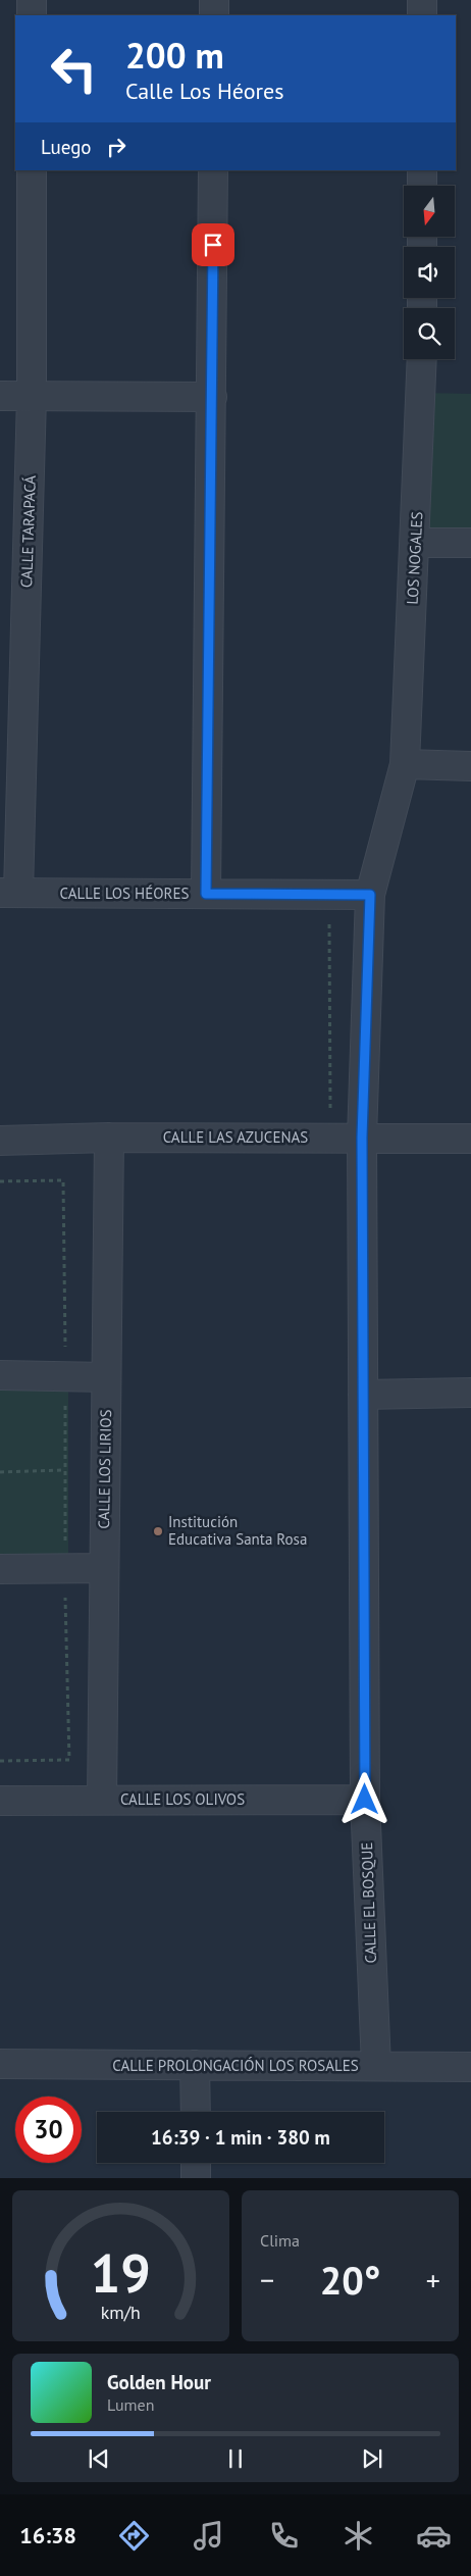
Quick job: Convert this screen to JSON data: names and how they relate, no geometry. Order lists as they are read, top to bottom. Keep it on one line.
{"streets":{"street":["CALLE TARAPACÁ","LOS NOGALES","CALLE LOS HÉORES","CALLE LAS AZUCENAS","CALLE LOS LIRIOS","CALLE LOS OLIVOS","CALLE EL BOSQUE","CALLE PROLONGACIÓN LOS ROSALES"]},"crossings":[["CALLE TARAPACÁ","CALLE LOS HÉORES"],["LOS NOGALES","CALLE EL BOSQUE"],["CALLE LOS HÉORES","CALLE EL BOSQUE"],["CALLE LAS AZUCENAS","CALLE LOS LIRIOS"],["CALLE LAS AZUCENAS","CALLE EL BOSQUE"],["CALLE LOS LIRIOS","CALLE LOS OLIVOS"],["CALLE LOS OLIVOS","CALLE EL BOSQUE"],["CALLE EL BOSQUE","CALLE PROLONGACIÓN LOS ROSALES"]],"places":["Institución Educativa Santa Rosa"],"north":"bottom","page":{"turn":["200 m","Calle Los Héores"],"then":"Luego","limit":"30","trip":"16:39 · 1 min · 380 m","tile":"Clima","heat":["−","20°","+"],"song":["Golden Hour","Lumen"],"tabs":"16:38","gauge":["19","km/h"]}}
